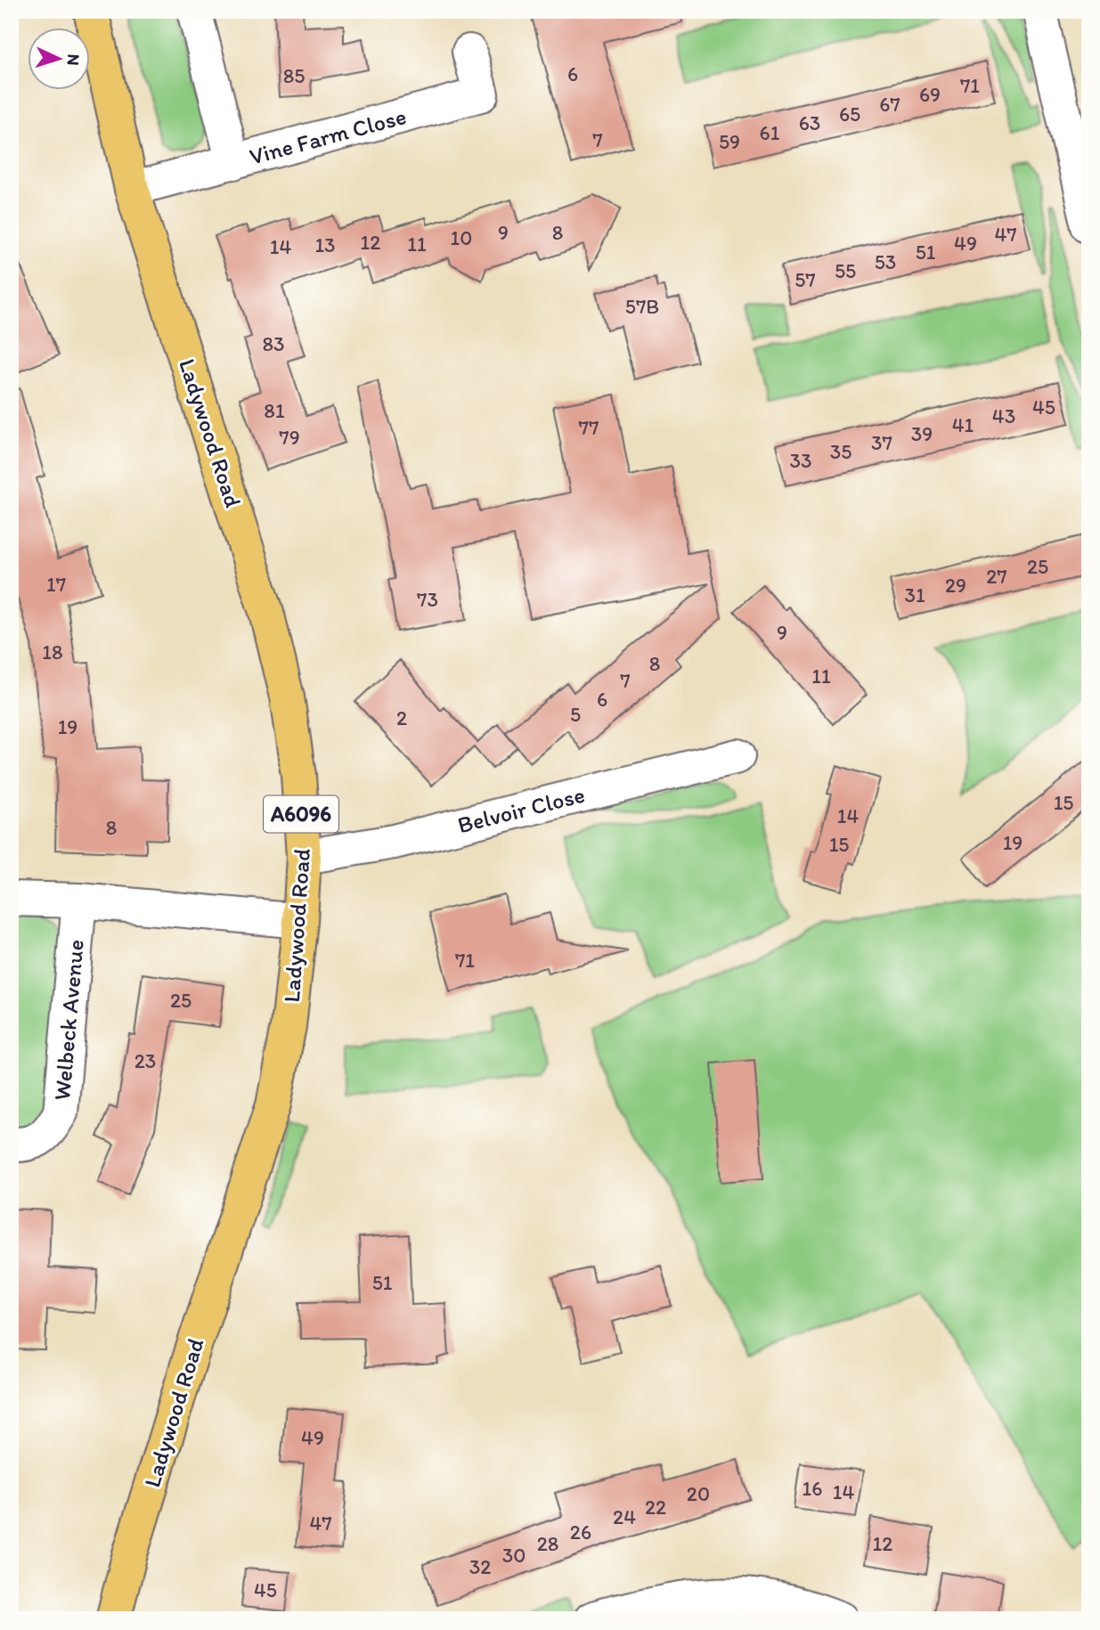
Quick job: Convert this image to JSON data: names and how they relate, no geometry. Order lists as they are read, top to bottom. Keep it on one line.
{"streets":{"main road":["Ladywood Road","A6096"],"street":["Vine Farm Close","Belvoir Close","Welbeck Avenue"]},"crossings":[["Vine Farm Close","Ladywood Road"],["Ladywood Road","Belvoir Close"]],"house_numbers":["6","85","71","69","67","65","63","61","7","59","9","8","47","10","12","49","11","13","14","51","53","55","57","57B","83","45","81","43","41","77","39","79","37","35","33","25","27","17","29","31","73","9","18","8","11","7","6","5","2","19","15","14","8","19","15","71","25","23","51","49","16","14","20","22","24","47","26","28","12","30","32","45"],"north":"right"}
